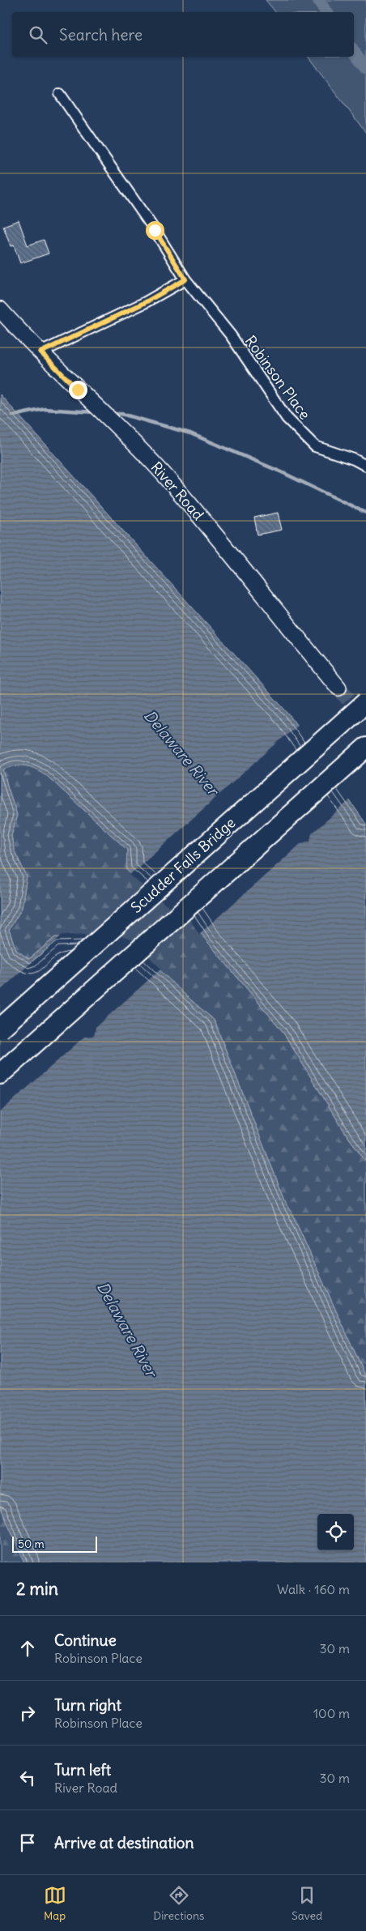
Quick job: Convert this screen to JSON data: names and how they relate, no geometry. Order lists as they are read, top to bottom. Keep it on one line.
{"streets":{"highway":["Scudder Falls Bridge"],"main road":["River Road"],"street":["Robinson Place"]},"water":["Delaware River"],"scale_bar":"50 m","page":{"search":"Search here","scale":"50 m","heading":["2 min","Walk · 160 m"],"list":[["Continue","Robinson Place","30 m"],["Turn right","Robinson Place","100 m"],["Turn left","River Road","30 m"],"Arrive at destination"],"nav":["Map","Directions","Saved"]}}
